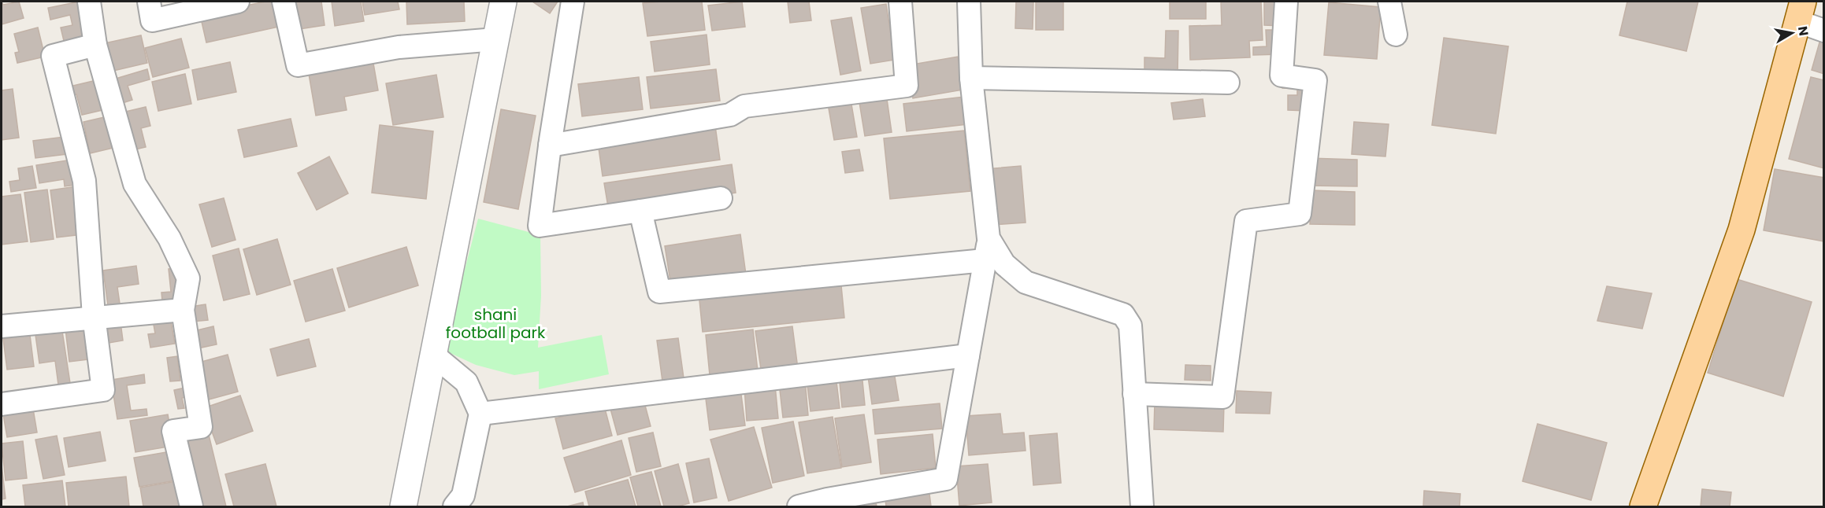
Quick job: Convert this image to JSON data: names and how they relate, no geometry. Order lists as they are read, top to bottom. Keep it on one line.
{"parks":["shani football park"],"north":"right"}
